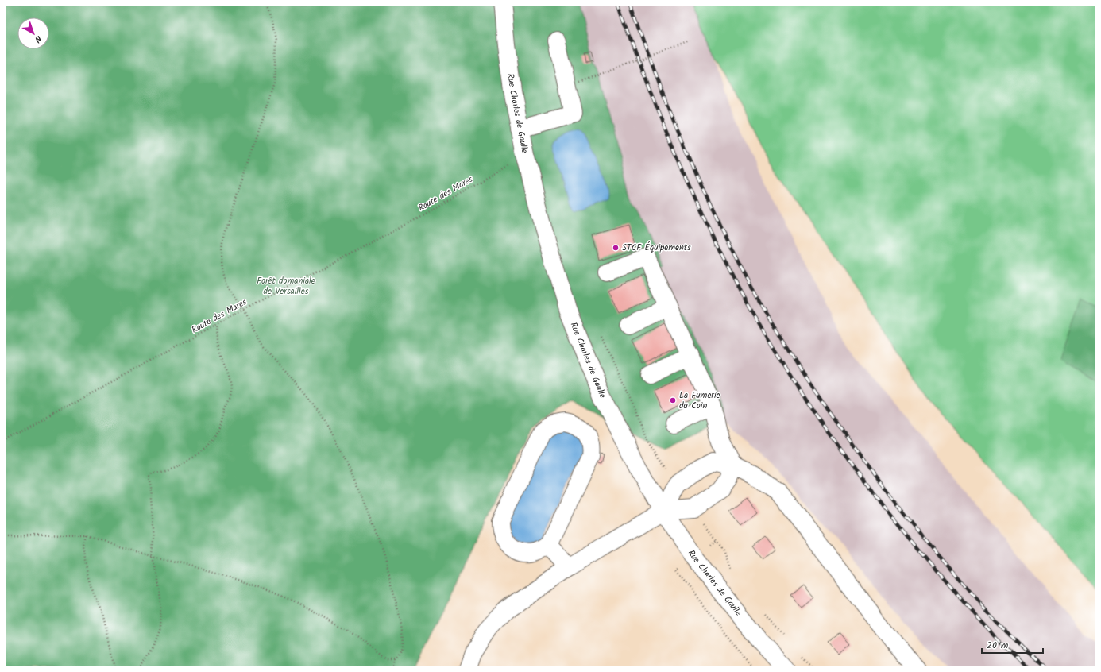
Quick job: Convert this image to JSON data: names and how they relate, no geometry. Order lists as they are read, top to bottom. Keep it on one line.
{"streets":{"main road":["Rue Charles de Gaulle"],"path":["Route des Mares"]},"crossings":[["Rue Charles de Gaulle","Route des Mares"]],"parks":["Forêt domaniale de Versailles"],"places":["STCF Équipements","La Fumerie du Coin"],"scale_bar":"20 m","north":"bottom right"}
